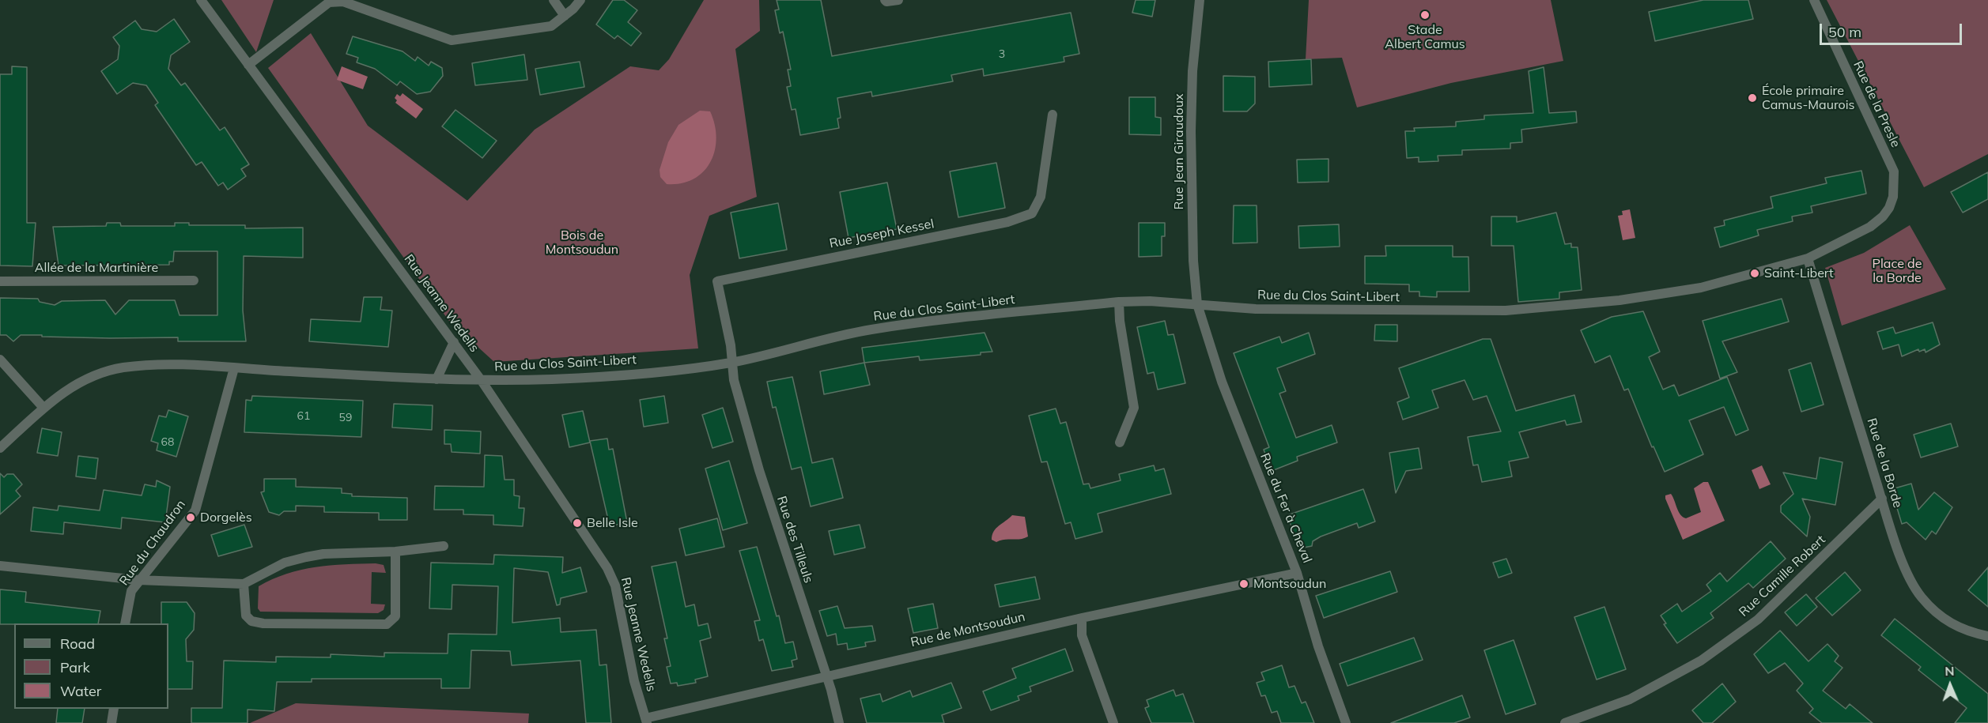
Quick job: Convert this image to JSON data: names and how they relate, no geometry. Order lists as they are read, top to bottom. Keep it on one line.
{"streets":{"street":["Rue de la Presle","Rue Jean Giraudoux","Rue Joseph Kessel","Allée de la Martinière","Rue du Clos Saint-Libert","Rue Jeanne Wedells","Rue de la Borde","Rue du Fer à Cheval","Rue des Tilleuls","Rue du Chaudron","Rue Camille Robert","Rue de Montsoudun"]},"crossings":[["Rue de la Presle","Rue du Clos Saint-Libert"],["Rue Jean Giraudoux","Rue du Clos Saint-Libert"],["Rue Jean Giraudoux","Rue du Fer à Cheval"],["Rue Joseph Kessel","Rue du Clos Saint-Libert"],["Rue Joseph Kessel","Rue des Tilleuls"],["Rue du Clos Saint-Libert","Rue Jeanne Wedells"],["Rue du Clos Saint-Libert","Rue de la Borde"],["Rue du Clos Saint-Libert","Rue du Fer à Cheval"],["Rue du Clos Saint-Libert","Rue des Tilleuls"],["Rue du Clos Saint-Libert","Rue du Chaudron"],["Rue Jeanne Wedells","Rue de Montsoudun"],["Rue de la Borde","Rue Camille Robert"],["Rue du Fer à Cheval","Rue de Montsoudun"],["Rue des Tilleuls","Rue de Montsoudun"]],"parks":["Bois de Montsoudun","Place de la Borde"],"places":["Stade Albert Camus","École primaire Camus-Maurois","Saint-Libert","Dorgelès","Belle Isle","Montsoudun"],"house_numbers":["3","61","59","68"],"legend":["Road","Park","Water"],"scale_bar":"50 m","north":"top"}
